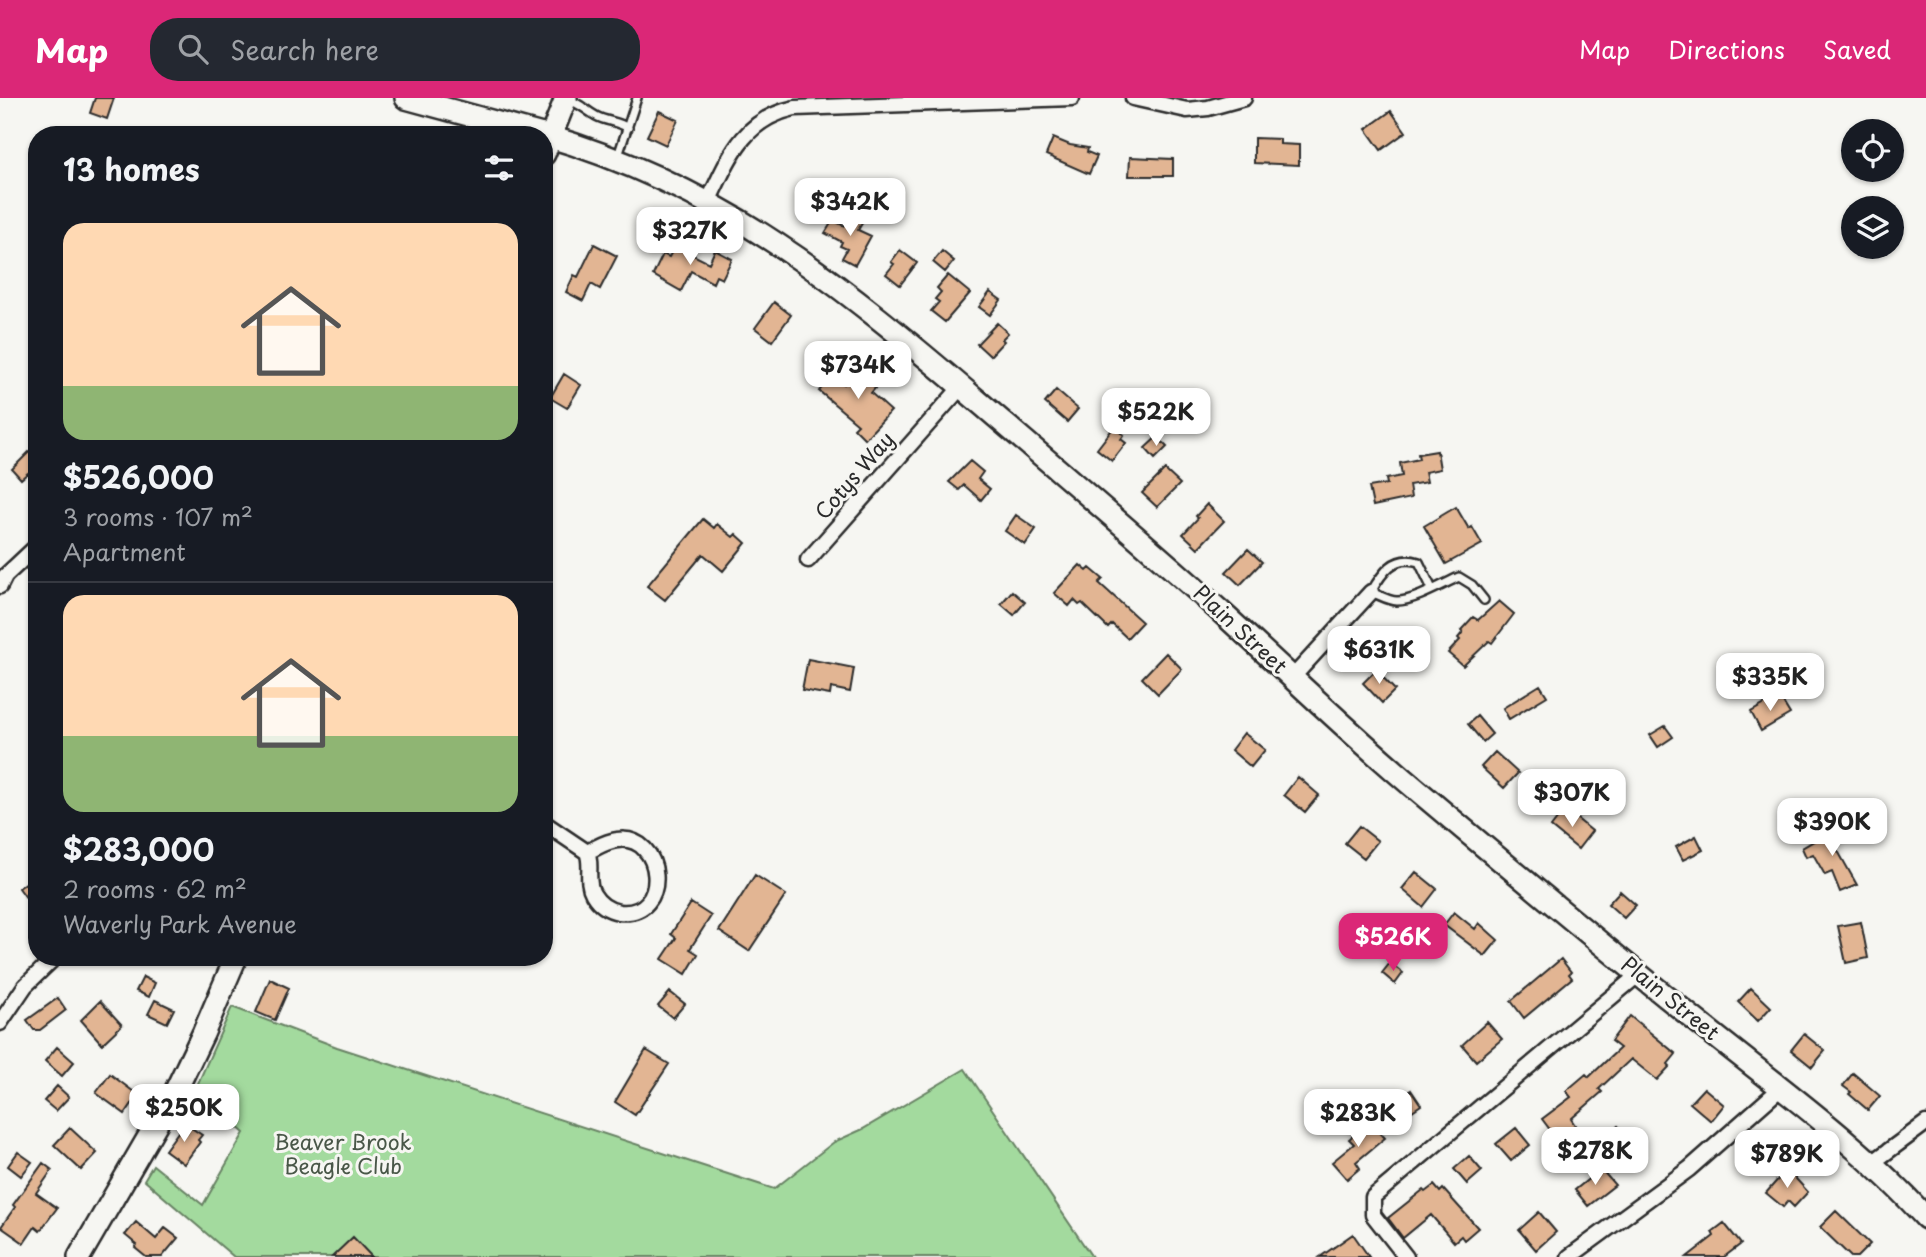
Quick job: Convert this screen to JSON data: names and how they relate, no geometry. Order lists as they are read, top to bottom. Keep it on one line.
{"streets":{"main road":["Plain Street"],"street":["Cotys Way"]},"crossings":[["Cotys Way","Plain Street"]],"parks":["Beaver Brook Beagle Club"],"page":{"header":"Map","search":"Search here","nav":["Map","Directions","Saved"],"heading":"13 homes","price":["$342K","$327K","$734K","$522K","$631K","$335K","$307K","$390K","$526K","$250K","$283K","$278K","$789K"],"list":[{"name":"$526,000","note":"3 rooms · 107 m² · Apartment"},{"name":"$283,000","note":"2 rooms · 62 m² · Waverly Park Avenue"}]}}
